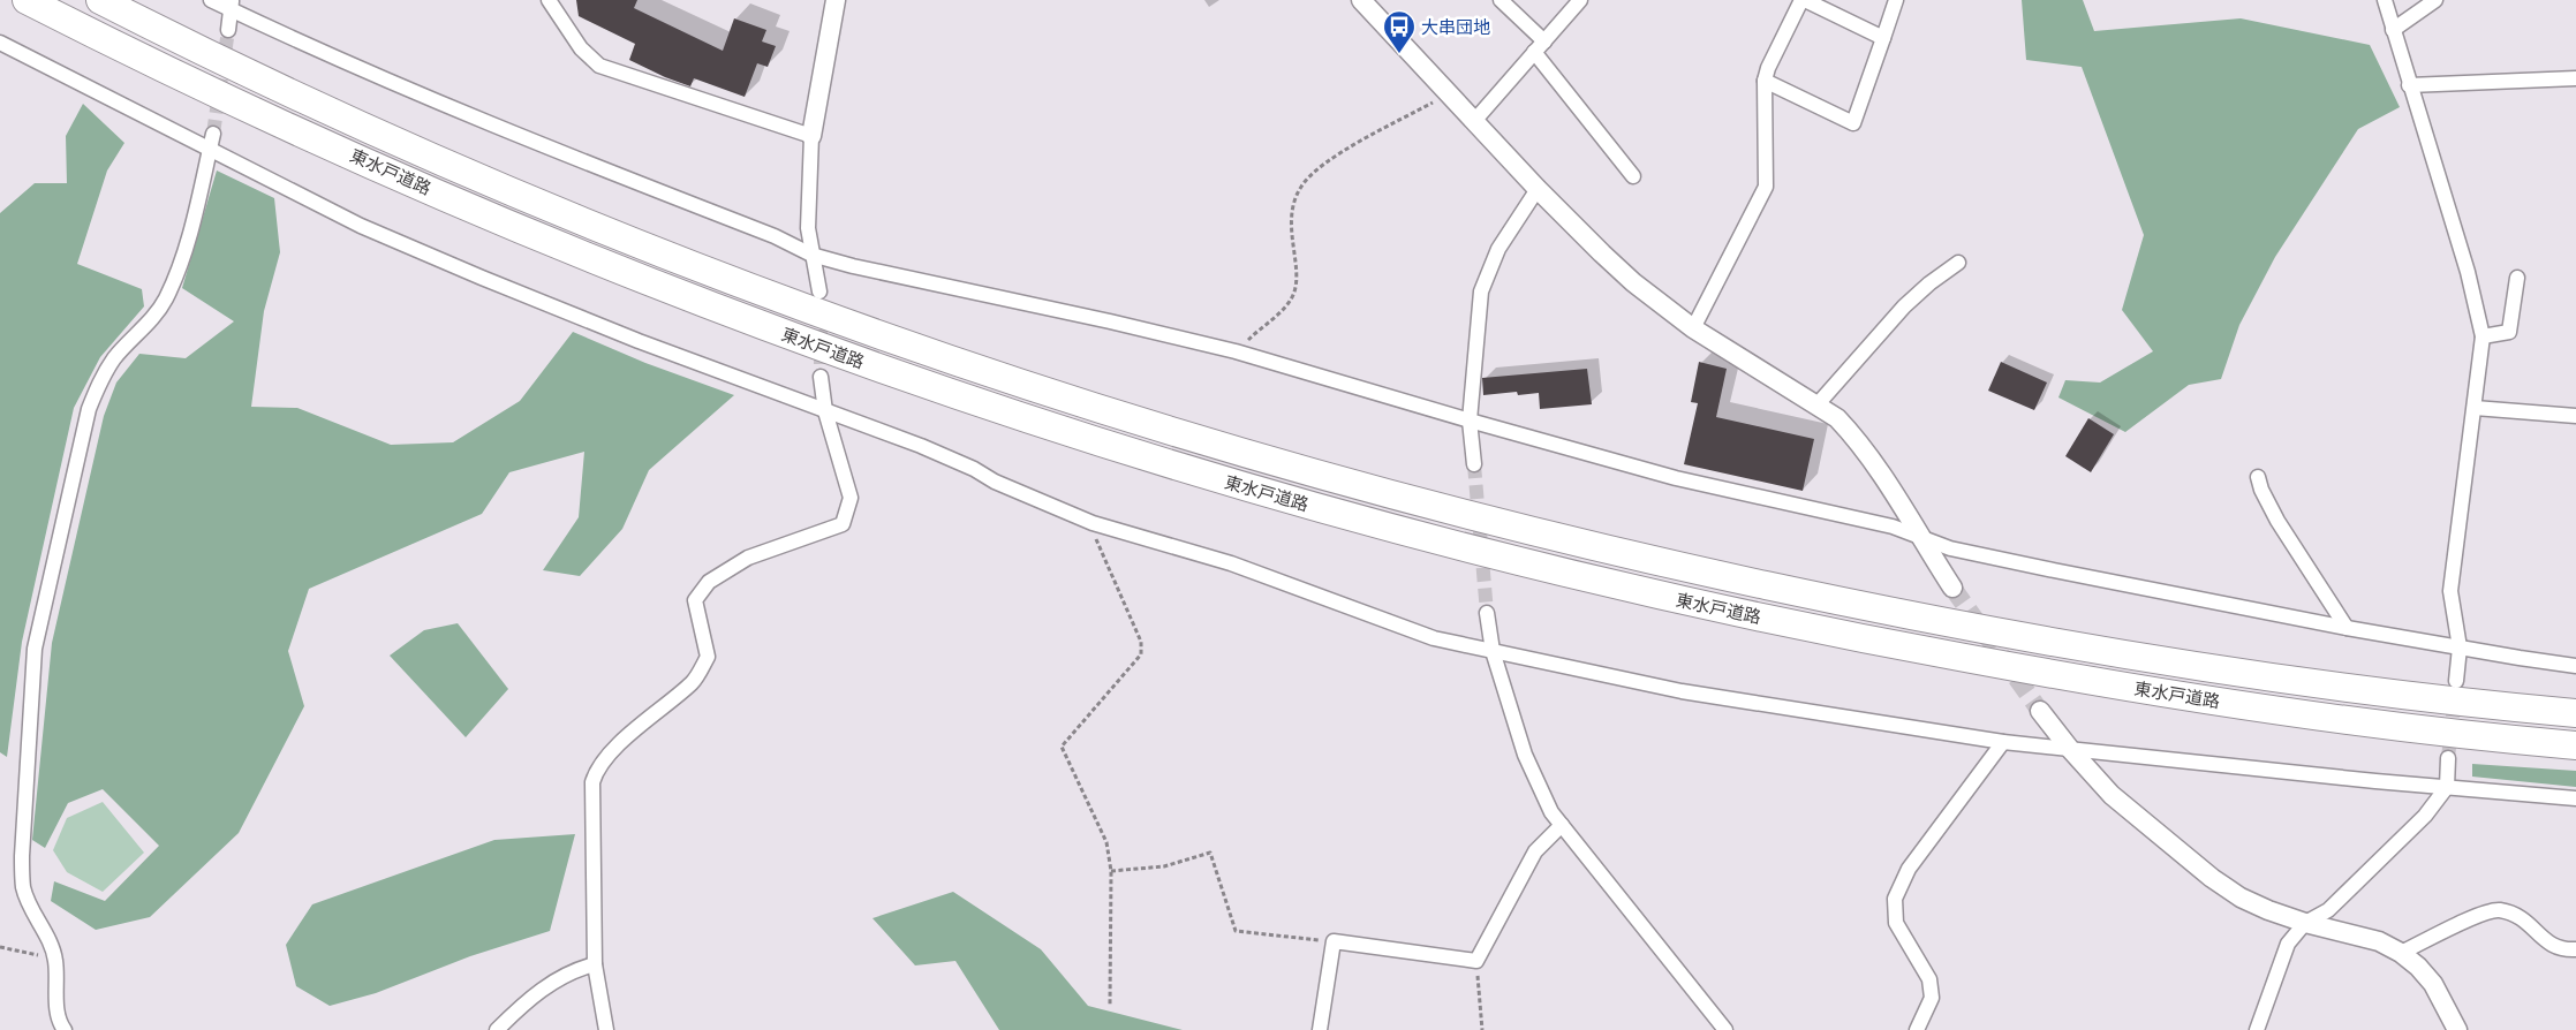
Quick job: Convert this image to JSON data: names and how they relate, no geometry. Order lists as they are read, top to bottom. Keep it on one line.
{"streets":{"highway":["東水戸道路"]},"places":{"bus stop":["大串団地"]}}
